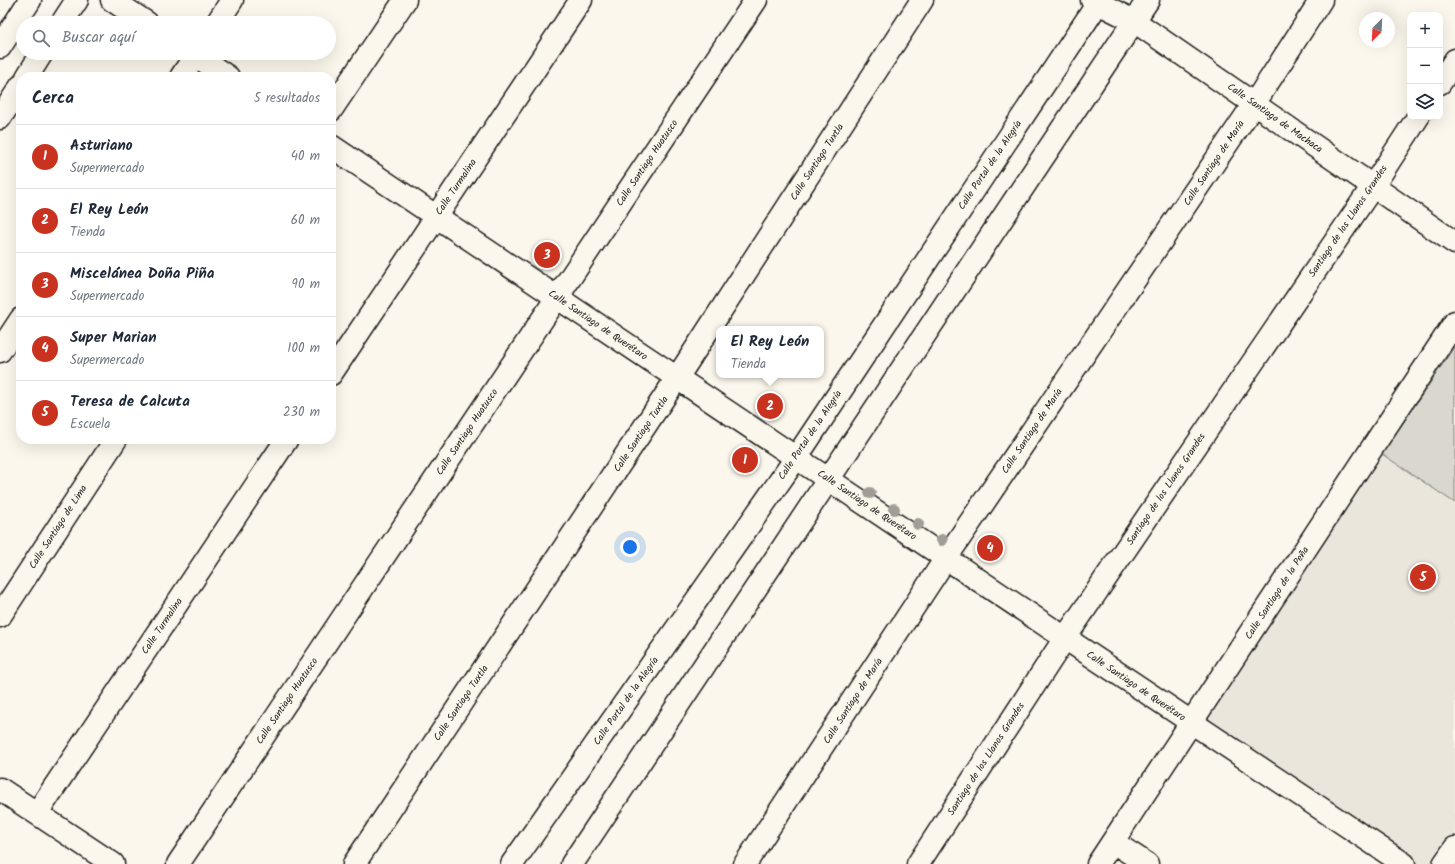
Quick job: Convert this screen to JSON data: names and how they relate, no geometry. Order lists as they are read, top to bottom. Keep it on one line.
{"streets":{"street":["Calle Santiago de Machaca","Calle Santiago Tuxtla","Calle Santiago Huatusco","Calle Santiago de María","Calle Portal de la Alegría","Calle Turmalina","Santiago de los Llanos Grandes","Calle Santiago de Querétaro","Calle Santiago de Lima","Calle Santiago de la Peña"]},"crossings":[["Calle Santiago de Machaca","Calle Santiago de María"],["Calle Santiago de Machaca","Calle Portal de la Alegría"],["Calle Santiago de Machaca","Santiago de los Llanos Grandes"],["Calle Santiago Tuxtla","Calle Santiago de Querétaro"],["Calle Santiago Huatusco","Calle Santiago de Querétaro"],["Calle Santiago de María","Calle Santiago de Querétaro"],["Calle Portal de la Alegría","Calle Santiago de Querétaro"],["Calle Turmalina","Calle Santiago de Querétaro"],["Santiago de los Llanos Grandes","Calle Santiago de Querétaro"],["Calle Santiago de Querétaro","Calle Santiago de la Peña"]],"north":"bottom left","page":{"map_buttons":["+","−"],"search":"Buscar aquí","heading":["Cerca","5 resultados"],"list":[{"mark":"1","name":"Asturiano","note":"Supermercado","value":"40 m"},{"mark":"2","name":"El Rey León","note":"Tienda","value":"60 m"},{"mark":"3","name":"Miscelánea Doña Piña","note":"Supermercado","value":"90 m"},{"mark":"4","name":"Super Marian","note":"Supermercado","value":"100 m"},{"mark":"5","name":"Teresa de Calcuta","note":"Escuela","value":"230 m"}],"pins":["3","2","1","4","5"],"popup":["El Rey León","Tienda"]}}
